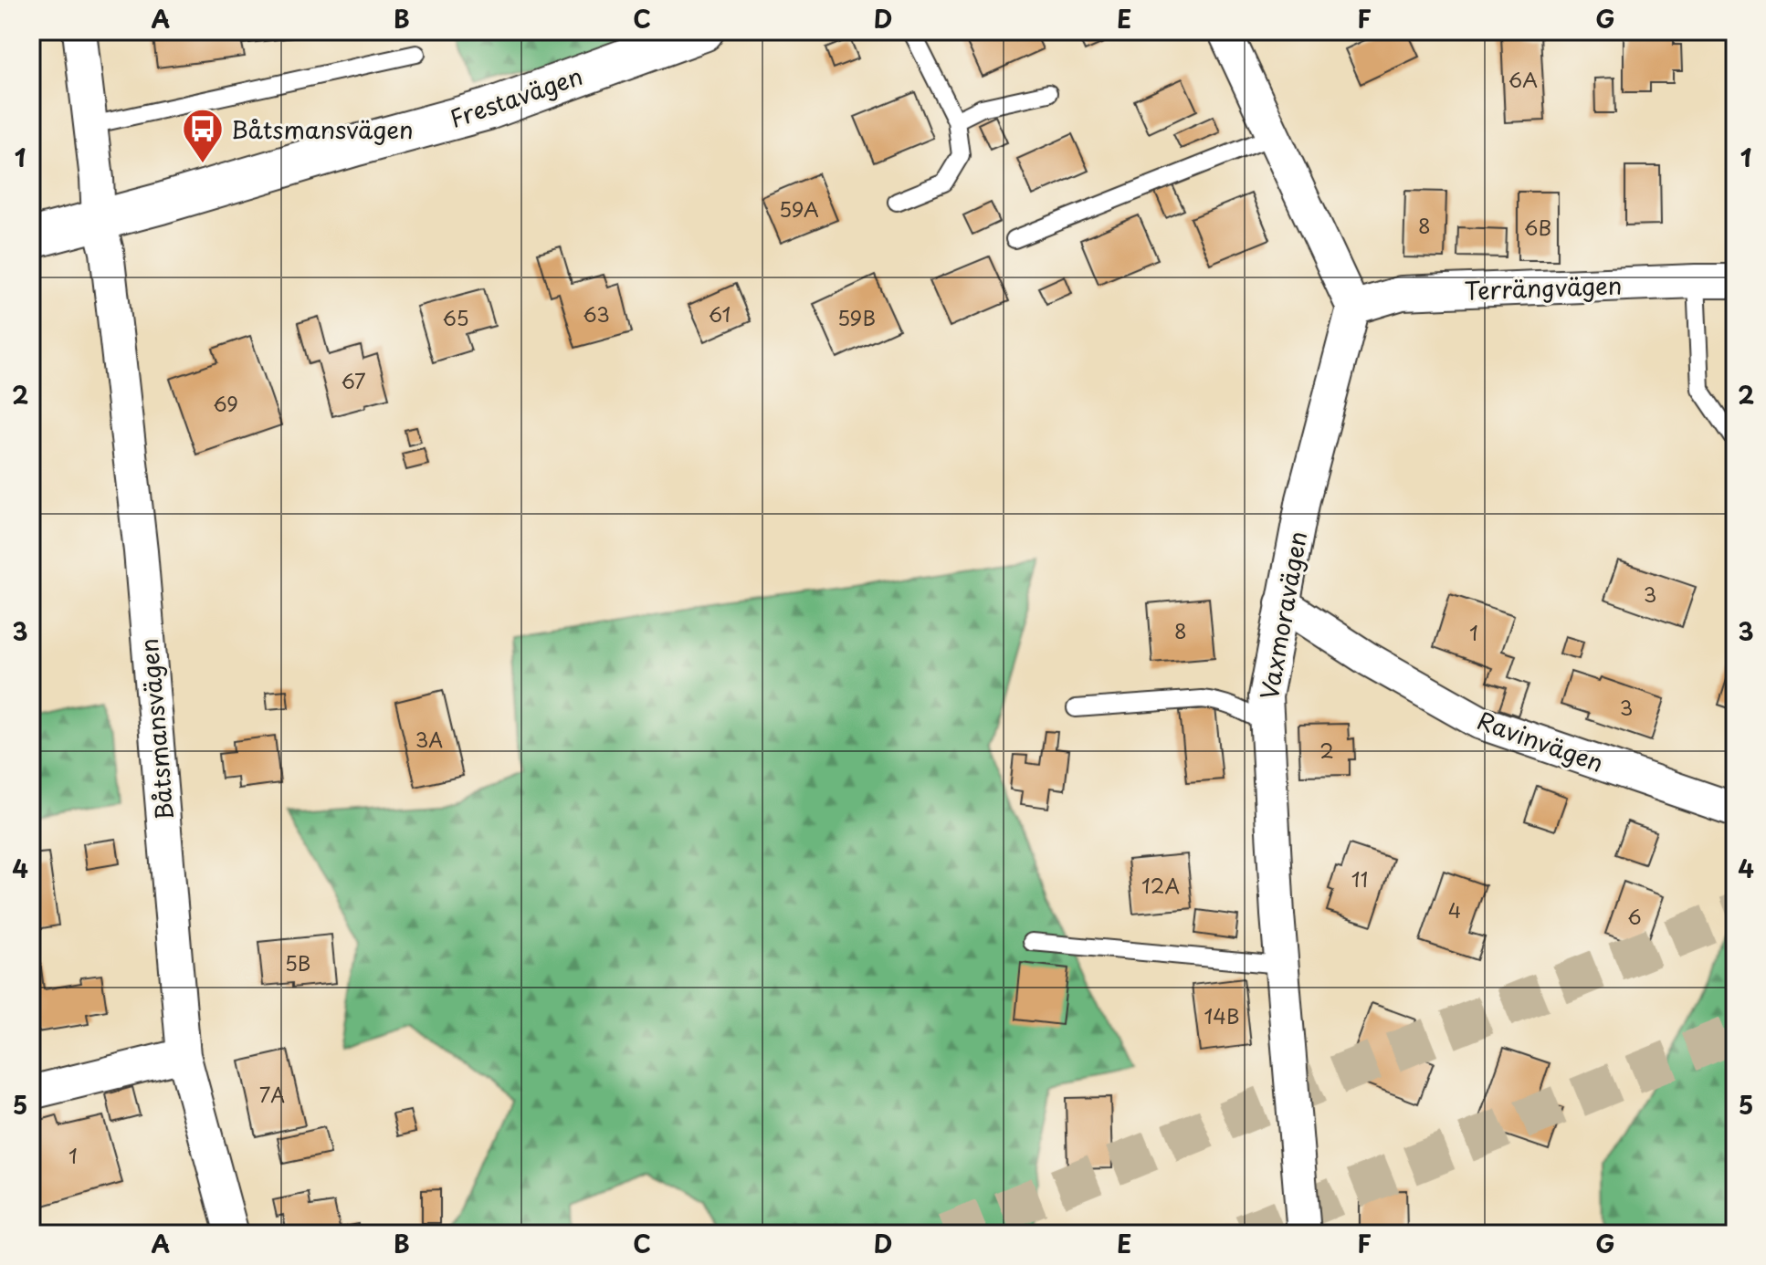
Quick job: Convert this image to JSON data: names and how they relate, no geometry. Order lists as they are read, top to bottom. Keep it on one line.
{"streets":{"street":["Frestavägen","Terrängvägen","Vaxmoravägen","Båtsmansvägen","Ravinvägen"]},"crossings":[["Frestavägen","Båtsmansvägen"],["Terrängvägen","Vaxmoravägen"],["Vaxmoravägen","Ravinvägen"]],"places":{"bus stop":["Båtsmansvägen"]},"house_numbers":["6A","59A","8","6B","63","61","65","59B","67","69","3","8","1","3","3A","2","11","12A","4","6","5B","14B","7A","1"],"grid":{"columns":["A","B","C","D","E","F","G"],"rows":["1","2","3","4","5"]}}
